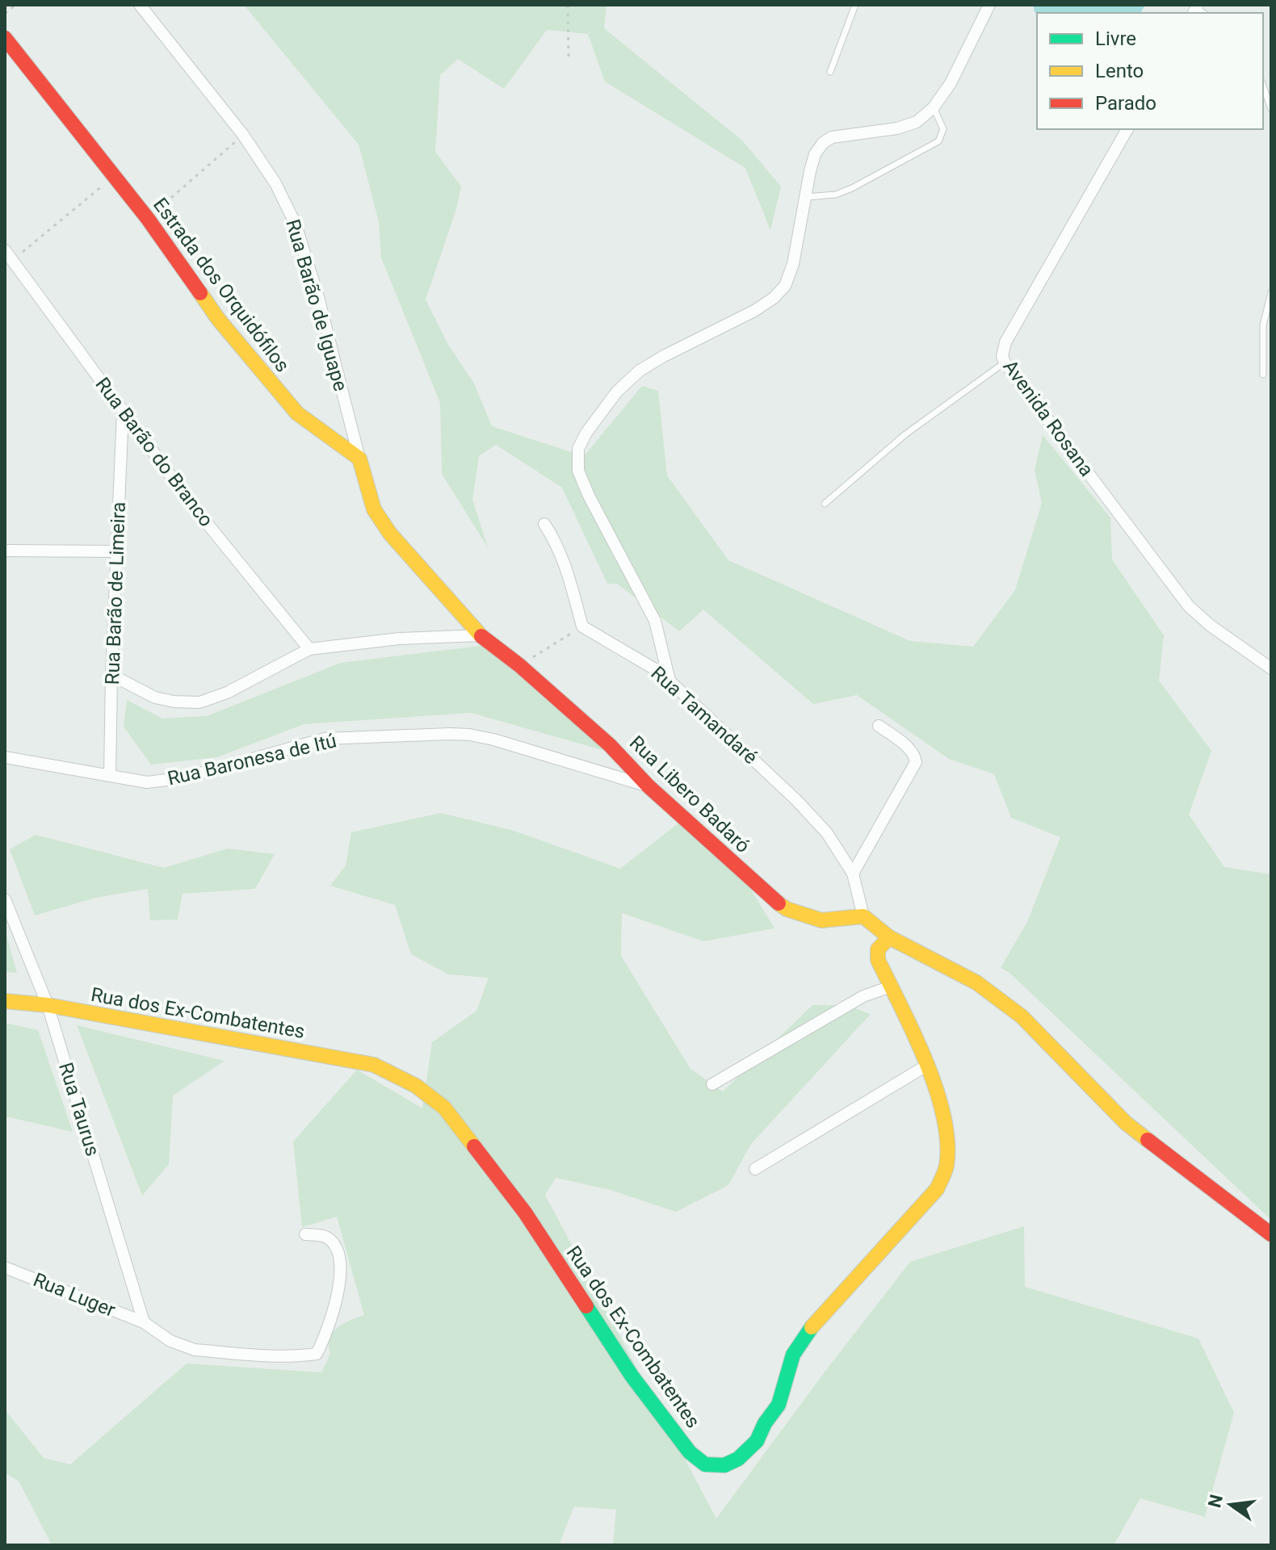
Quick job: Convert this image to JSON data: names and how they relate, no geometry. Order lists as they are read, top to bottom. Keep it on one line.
{"streets":{"street":["Estrada dos Orquidófilos","Rua Barão de Iguape","Avenida Rosana","Rua Barão do Branco","Rua Barão de Limeira","Rua Tamandaré","Rua Baronesa de Itú","Rua Libero Badaró","Rua dos Ex-Combatentes","Rua Taurus","Rua Luger"]},"crossings":[["Estrada dos Orquidófilos","Rua Barão de Iguape"],["Rua Barão do Branco","Rua Barão de Limeira"],["Rua Barão de Limeira","Rua Baronesa de Itú"],["Rua Tamandaré","Rua Libero Badaró"],["Rua Baronesa de Itú","Rua Libero Badaró"],["Rua dos Ex-Combatentes","Rua Taurus"],["Rua Taurus","Rua Luger"]],"legend":["Livre","Lento","Parado"],"north":"left"}
